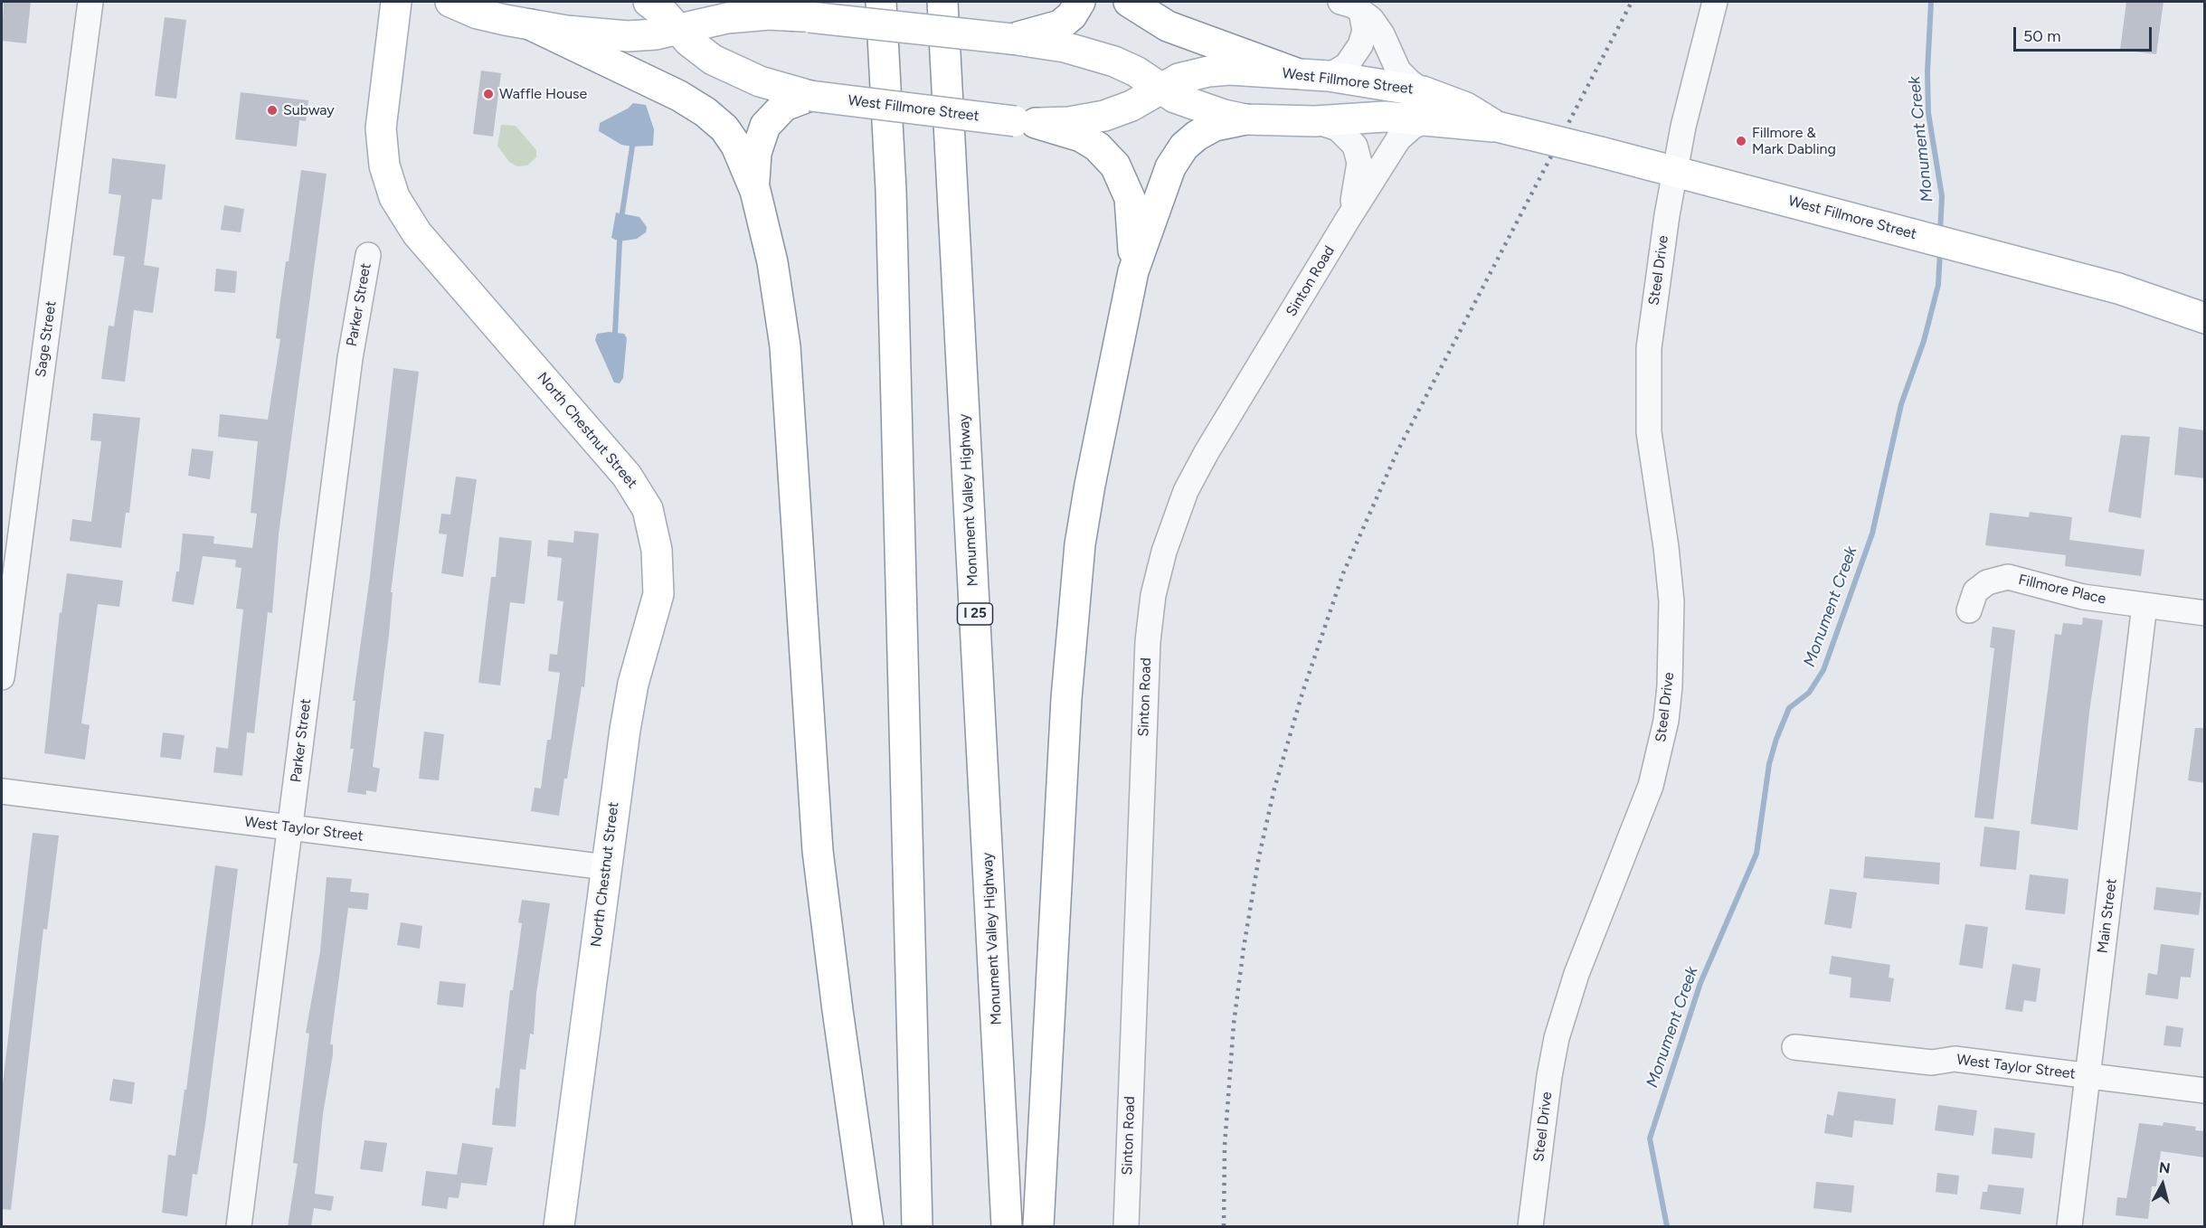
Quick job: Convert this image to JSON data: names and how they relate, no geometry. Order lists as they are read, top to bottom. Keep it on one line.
{"streets":{"main road":["West Fillmore Street","North Chestnut Street","Monument Valley Highway","I 25"],"street":["Steel Drive","Sinton Road","Parker Street","Sage Street","Fillmore Place","West Taylor Street","Main Street"]},"crossings":[["West Fillmore Street","Steel Drive"],["West Fillmore Street","Sinton Road"],["Parker Street","West Taylor Street"],["North Chestnut Street","West Taylor Street"],["Fillmore Place","Main Street"],["West Taylor Street","Main Street"]],"water":["Monument Creek"],"places":["Waffle House","Subway","Fillmore & Mark Dabling"],"scale_bar":"50 m","north":"top"}
